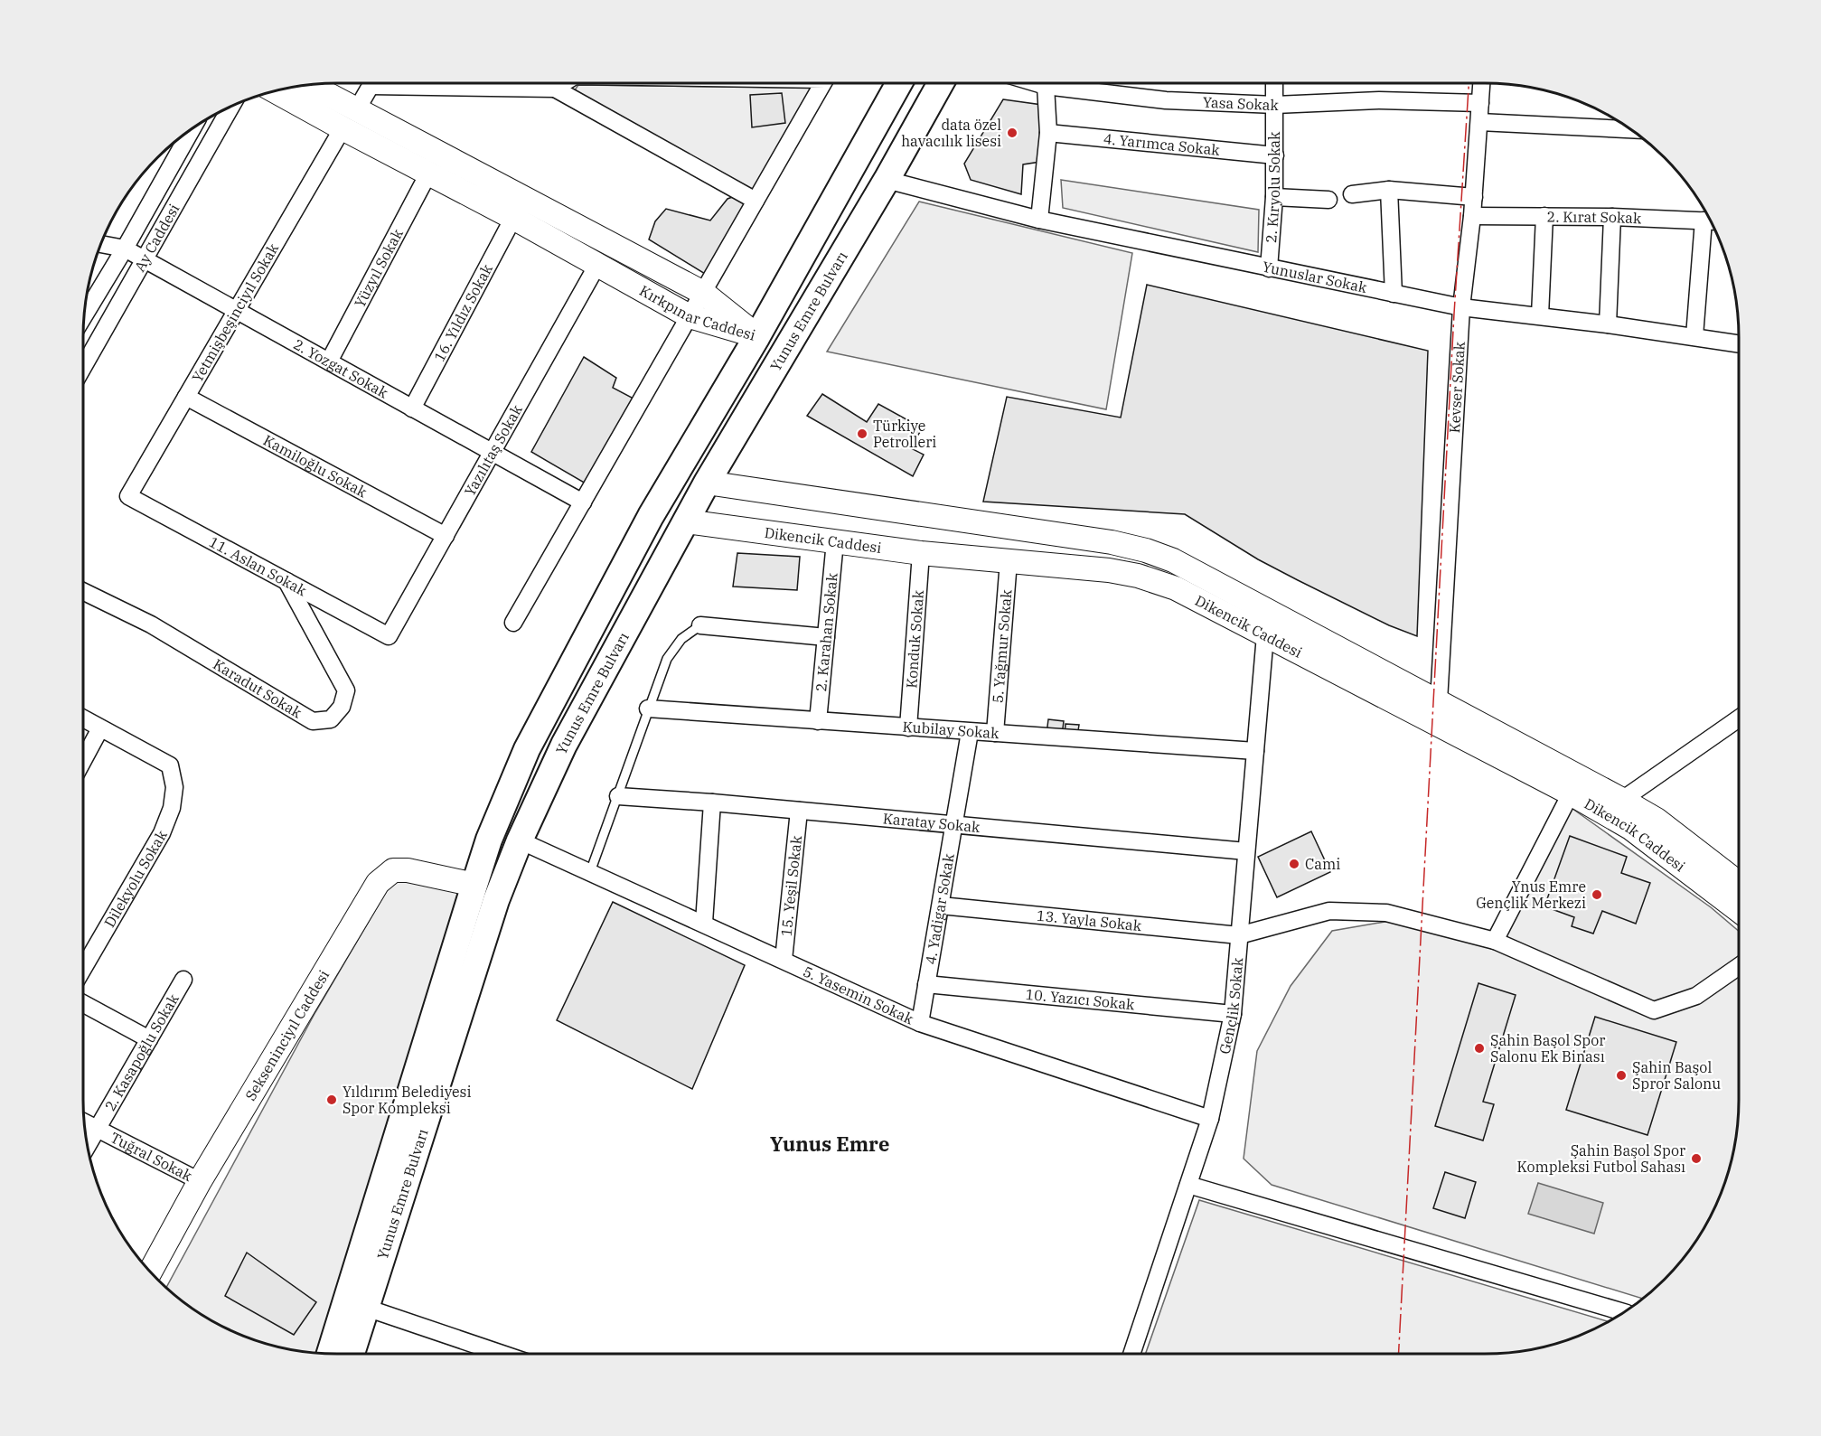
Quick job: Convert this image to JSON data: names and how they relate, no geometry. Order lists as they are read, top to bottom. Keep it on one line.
{"streets":{"main road":["Kırkpınar Caddesi","Yunus Emre Bulvarı","Dikencik Caddesi","Sekseninciyıl Caddesi"],"street":["Yasa Sokak","4. Yarımca Sokak","2. Kıryolu Sokak","2. Kırat Sokak","Ay Caddesi","Yüzyıl Sokak","Yunuslar Sokak","Yetmişbeşinciyıl Sokak","16. Yıldız Sokak","2. Yozgat Sokak","Kevser Sokak","Yazılıtaş Sokak","Kamiloğlu Sokak","11. Aslan Sokak","2. Karahan Sokak","Konduk Sokak","5. Yağmur Sokak","Karadut Sokak","Kubilay Sokak","Karatay Sokak","Dilekyolu Sokak","15. Yeşil Sokak","4. Yadigar Sokak","13. Yayla Sokak","5. Yasemin Sokak","10. Yazıcı Sokak","Gençlik Sokak","2. Kasapoğlu Sokak","Tuğral Sokak"]},"crossings":[["Yasa Sokak","2. Kıryolu Sokak"],["Yasa Sokak","Kevser Sokak"],["4. Yarımca Sokak","2. Kıryolu Sokak"],["2. Kıryolu Sokak","Yunuslar Sokak"],["2. Kırat Sokak","Kevser Sokak"],["Ay Caddesi","2. Yozgat Sokak"],["Yüzyıl Sokak","Kırkpınar Caddesi"],["Yüzyıl Sokak","2. Yozgat Sokak"],["Yunuslar Sokak","Yunus Emre Bulvarı"],["Yunuslar Sokak","Kevser Sokak"],["Kırkpınar Caddesi","Yunus Emre Bulvarı"],["Kırkpınar Caddesi","Yetmişbeşinciyıl Sokak"],["Kırkpınar Caddesi","16. Yıldız Sokak"],["Kırkpınar Caddesi","Yazılıtaş Sokak"],["Yunus Emre Bulvarı","Dikencik Caddesi"],["Yunus Emre Bulvarı","5. Yasemin Sokak"],["Yunus Emre Bulvarı","Sekseninciyıl Caddesi"],["Yetmişbeşinciyıl Sokak","2. Yozgat Sokak"],["Yetmişbeşinciyıl Sokak","Kamiloğlu Sokak"],["Yetmişbeşinciyıl Sokak","11. Aslan Sokak"],["16. Yıldız Sokak","2. Yozgat Sokak"],["2. Yozgat Sokak","Yazılıtaş Sokak"],["Kevser Sokak","Dikencik Caddesi"],["Yazılıtaş Sokak","Kamiloğlu Sokak"],["Yazılıtaş Sokak","11. Aslan Sokak"],["Dikencik Caddesi","2. Karahan Sokak"],["Dikencik Caddesi","Konduk Sokak"],["Dikencik Caddesi","5. Yağmur Sokak"],["Dikencik Caddesi","Gençlik Sokak"],["11. Aslan Sokak","Karadut Sokak"],["2. Karahan Sokak","Kubilay Sokak"],["Konduk Sokak","Kubilay Sokak"],["5. Yağmur Sokak","Kubilay Sokak"],["Kubilay Sokak","4. Yadigar Sokak"],["Kubilay Sokak","Gençlik Sokak"],["Karatay Sokak","15. Yeşil Sokak"],["Karatay Sokak","4. Yadigar Sokak"],["Karatay Sokak","Gençlik Sokak"],["15. Yeşil Sokak","5. Yasemin Sokak"],["4. Yadigar Sokak","13. Yayla Sokak"],["4. Yadigar Sokak","5. Yasemin Sokak"],["4. Yadigar Sokak","10. Yazıcı Sokak"],["13. Yayla Sokak","Gençlik Sokak"],["5. Yasemin Sokak","Gençlik Sokak"],["10. Yazıcı Sokak","Gençlik Sokak"],["Sekseninciyıl Caddesi","Tuğral Sokak"],["2. Kasapoğlu Sokak","Tuğral Sokak"]],"districts":["Yunus Emre"],"places":["data özel havacılık lisesi","Türkiye Petrolleri","Cami","Ynus Emre Gençlik Merkezi","Şahin Başol Spor Salonu Ek Binası","Şahin Başol Spror Salonu","Yıldırım Belediyesi Spor Kompleksi","Şahin Başol Spor Kompleksi Futbol Sahası"]}
